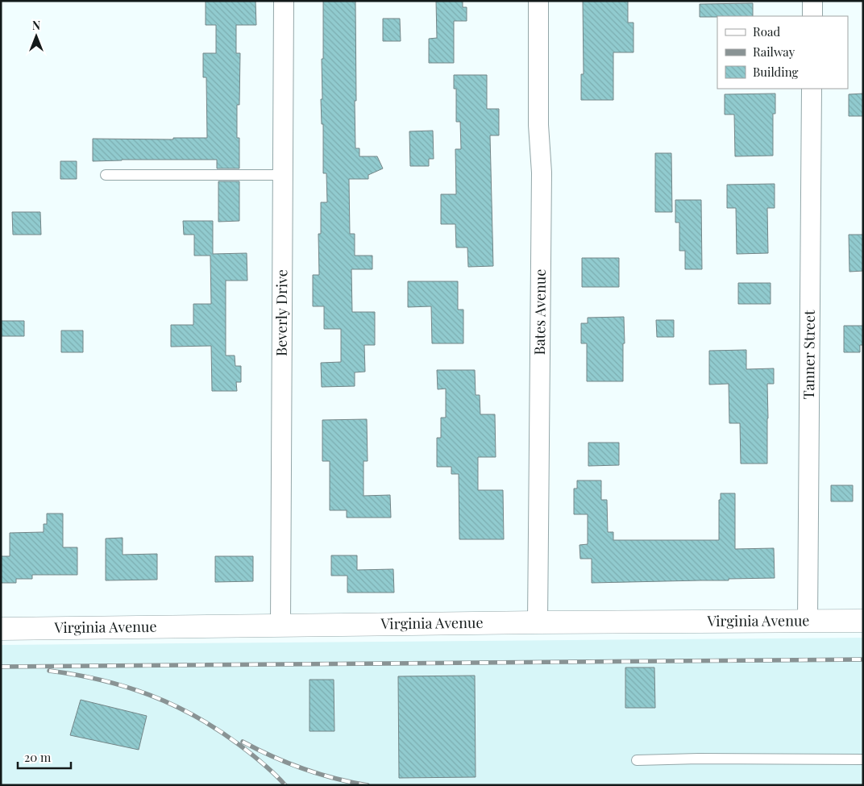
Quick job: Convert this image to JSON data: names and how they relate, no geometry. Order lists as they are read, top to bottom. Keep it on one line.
{"streets":{"street":["Bates Avenue","Beverly Drive","Tanner Street","Virginia Avenue"]},"crossings":[["Bates Avenue","Virginia Avenue"],["Beverly Drive","Virginia Avenue"],["Tanner Street","Virginia Avenue"]],"legend":["Road","Railway","Building"],"scale_bar":"20 m","north":"top"}
